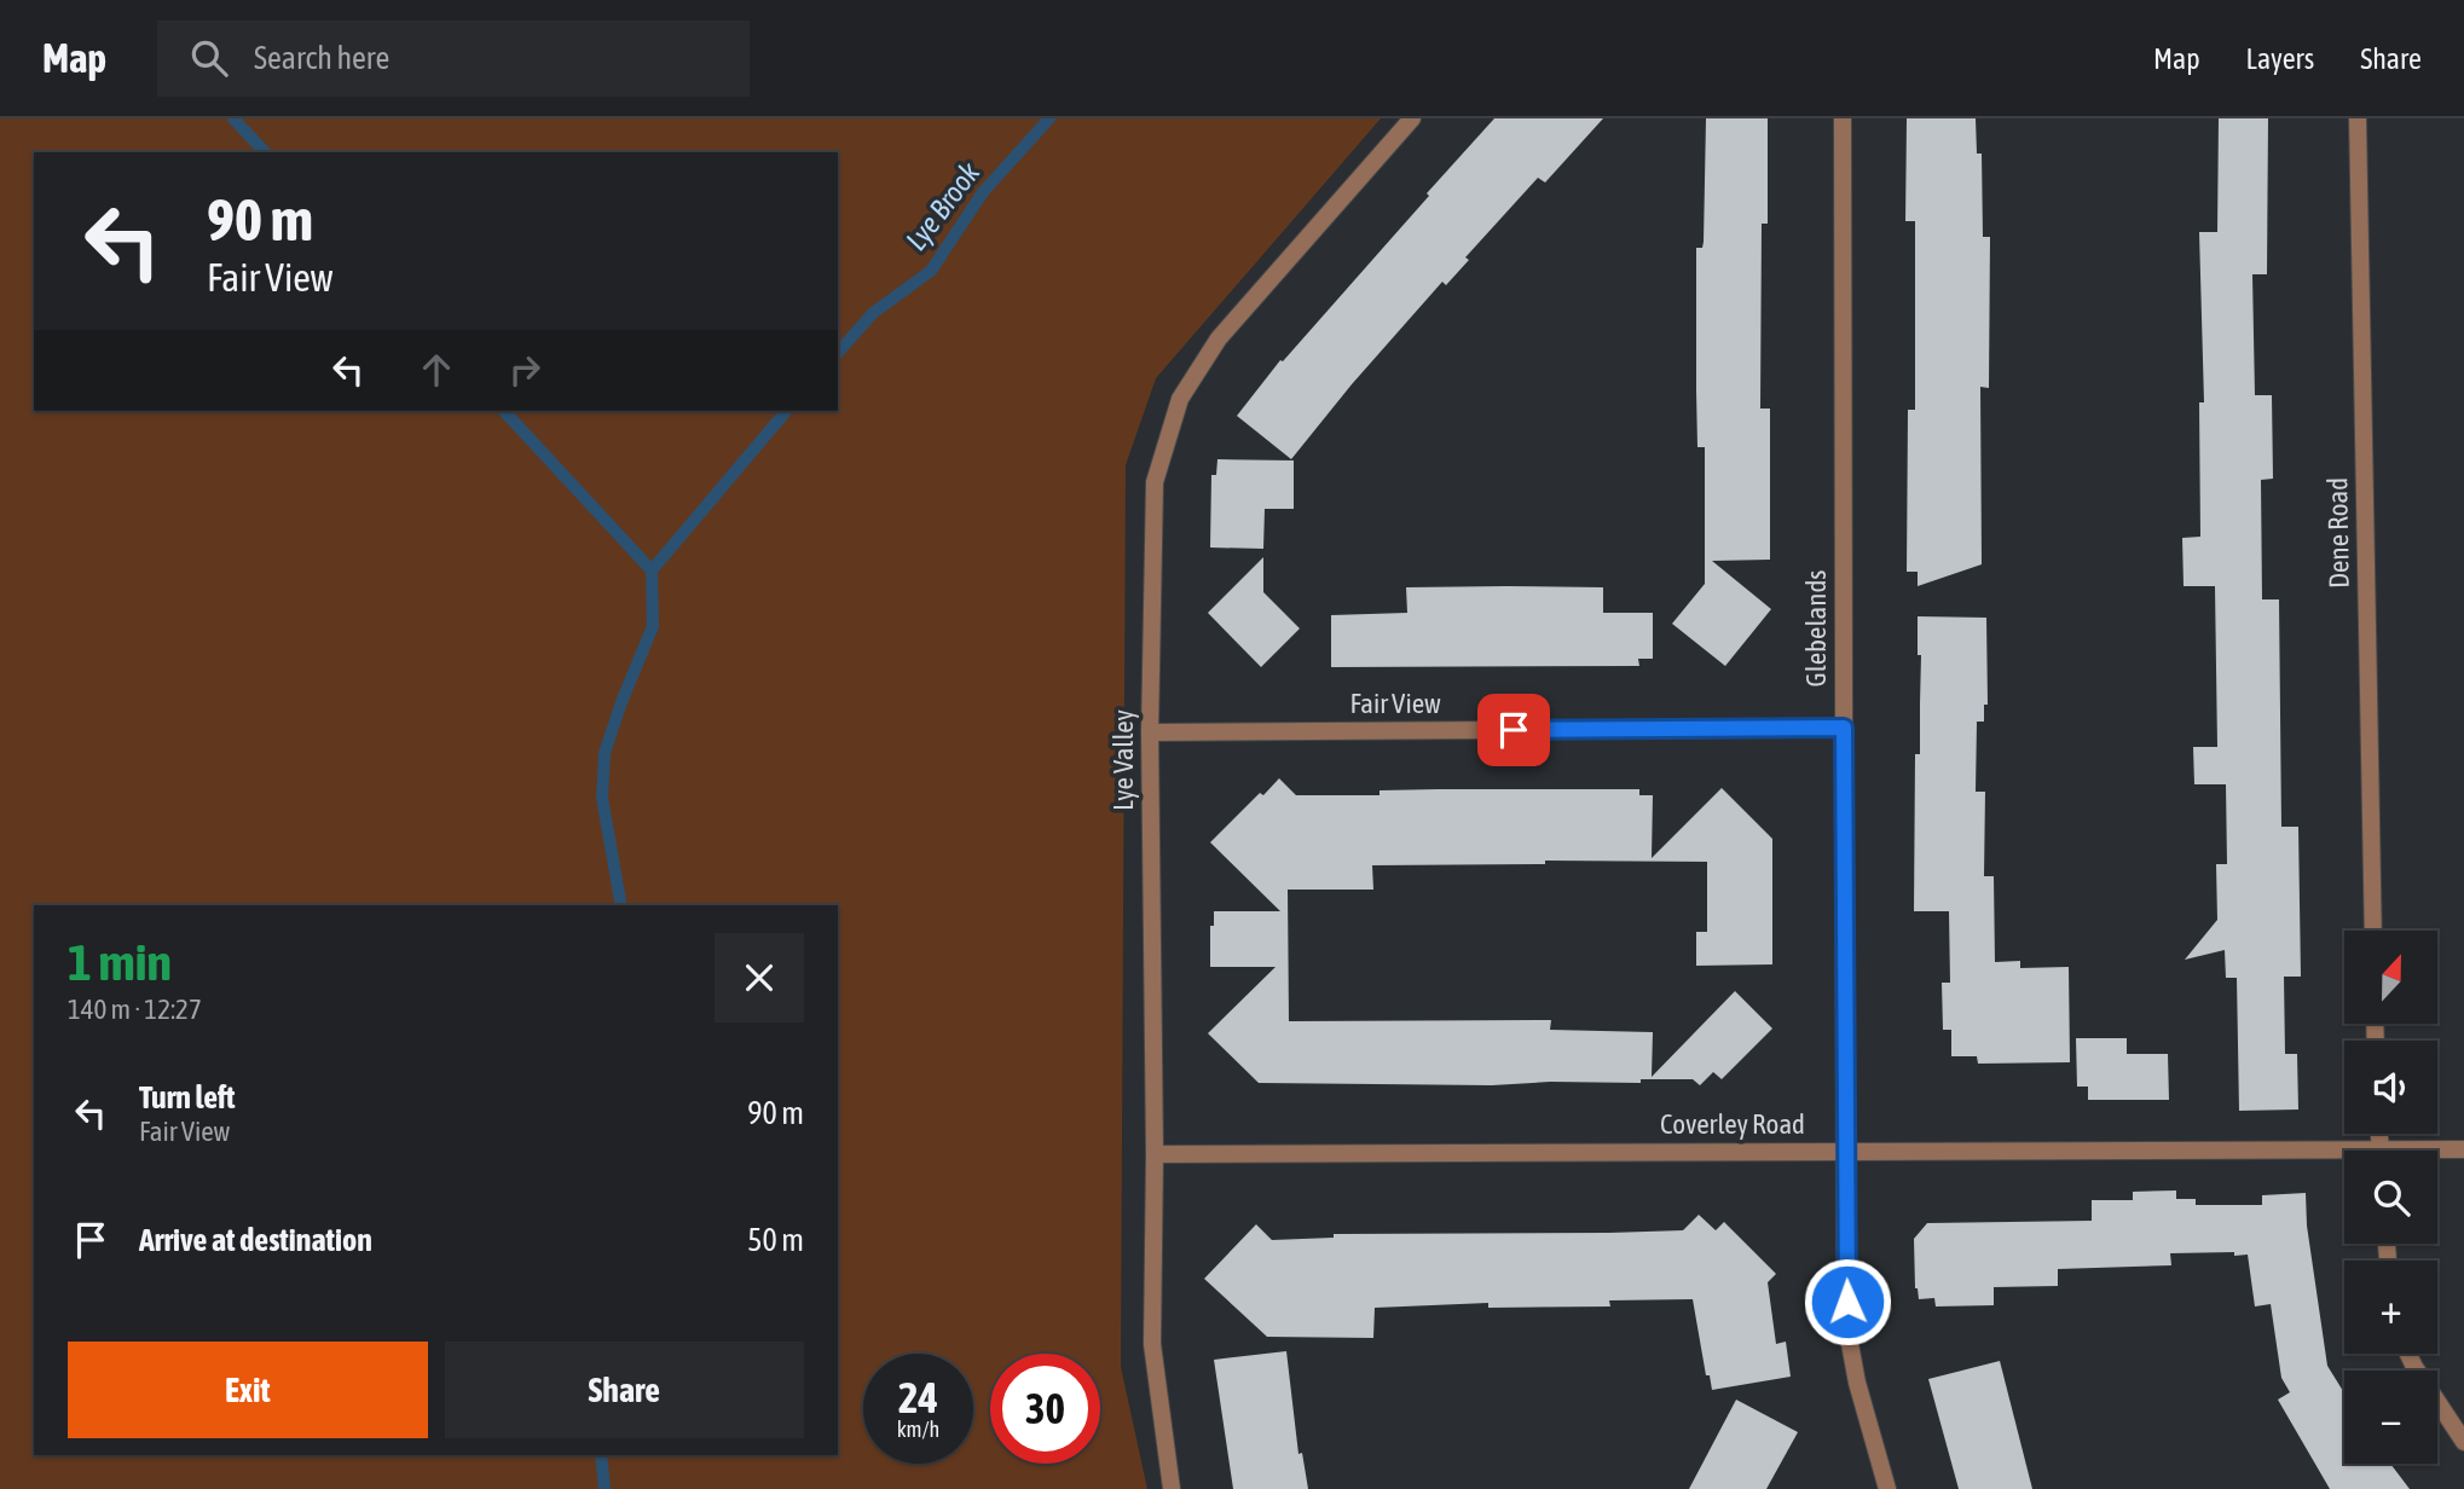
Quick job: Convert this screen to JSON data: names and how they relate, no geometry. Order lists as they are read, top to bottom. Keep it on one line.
{"streets":{"street":["Dene Road","Glebelands","Fair View","Lye Valley","Coverley Road"]},"crossings":[["Glebelands","Fair View"],["Glebelands","Coverley Road"],["Fair View","Lye Valley"],["Lye Valley","Coverley Road"]],"water":["Lye Brook"],"north":"top","page":{"header":"Map","search":"Search here","nav":["Map","Layers","Share"],"turn":["90 m","Fair View"],"heading":["1 min","140 m · 12:27"],"map_buttons":["+","−"],"list":[{"name":"Turn left","note":"Fair View","value":"90 m"},{"name":"Arrive at destination","value":"50 m"}],"buttons":["Exit","Share"],"speed":"24 km/h","limit":"30"}}
